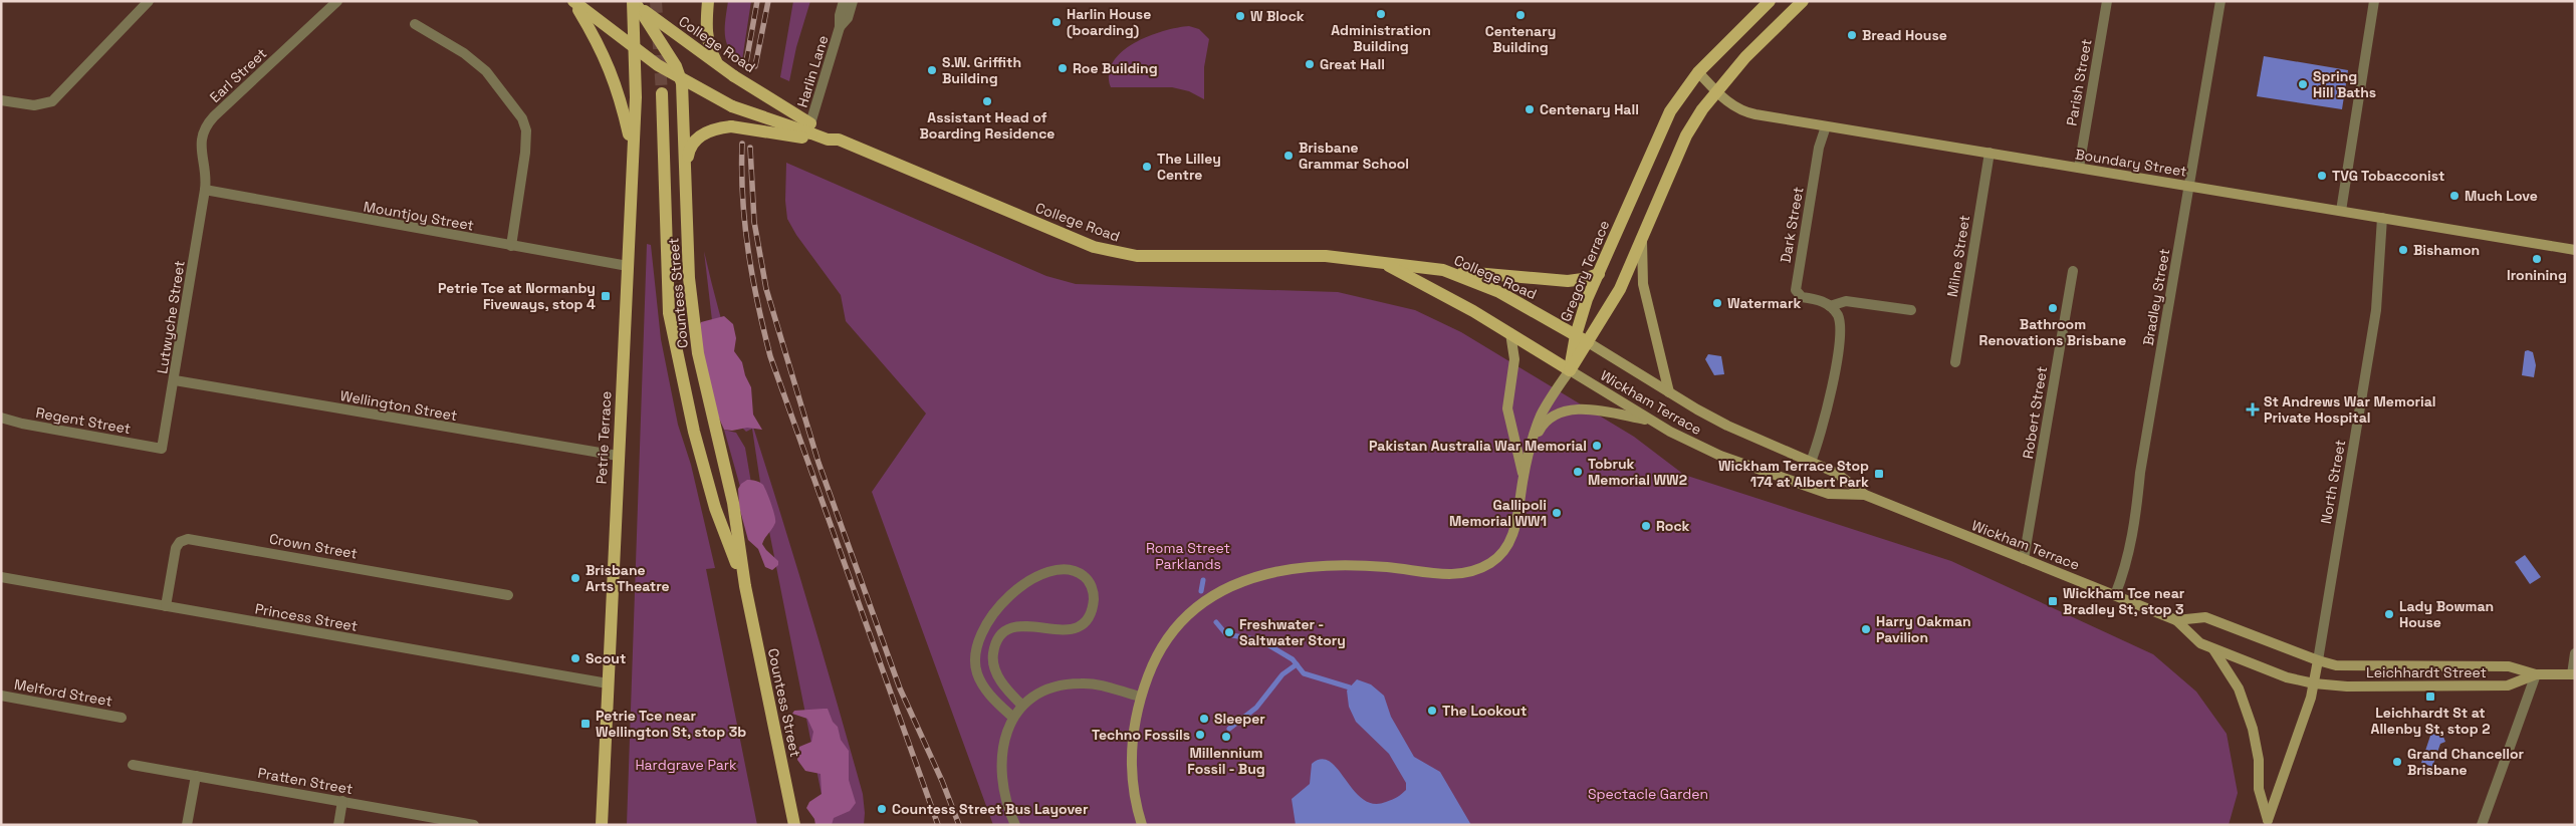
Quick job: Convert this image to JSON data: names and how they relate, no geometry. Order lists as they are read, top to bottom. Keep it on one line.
{"streets":{"main road":["College Road","Boundary Street","Gregory Terrace","Countess Street","Wickham Terrace","Petrie Terrace","Leichhardt Street"],"street":["Harlin Lane","Earl Street","Parish Street","Mountjoy Street","Dark Street","Milne Street","Bradley Street","Lutwyche Street","Wellington Street","Robert Street","Regent Street","North Street","Crown Street","Princess Street","Melford Street","Pratten Street"]},"crossings":[["College Road","Harlin Lane"],["College Road","Gregory Terrace"],["College Road","Countess Street"],["College Road","Wickham Terrace"],["College Road","Petrie Terrace"],["Earl Street","Mountjoy Street"],["Earl Street","Lutwyche Street"],["Parish Street","Boundary Street"],["Boundary Street","Dark Street"],["Boundary Street","Milne Street"],["Boundary Street","Gregory Terrace"],["Boundary Street","Bradley Street"],["Boundary Street","North Street"],["Mountjoy Street","Lutwyche Street"],["Mountjoy Street","Petrie Terrace"],["Gregory Terrace","Wickham Terrace"],["Countess Street","Petrie Terrace"],["Bradley Street","Wickham Terrace"],["Lutwyche Street","Wellington Street"],["Lutwyche Street","Regent Street"],["Wickham Terrace","Robert Street"],["Wickham Terrace","North Street"],["Wickham Terrace","Leichhardt Street"],["Wellington Street","Petrie Terrace"],["Petrie Terrace","Princess Street"],["North Street","Leichhardt Street"],["Crown Street","Princess Street"]],"parks":["Roma Street Parklands","Hardgrave Park","Spectacle Garden"],"places":{"other":["Administration Building","Centenary Building","W Block","Harlin House (boarding)","Bread House","Great Hall","Roe Building","S.W. Griffith Building","Spring Hill Baths","Assistant Head of Boarding Residence","Centenary Hall","Brisbane Grammar School","The Lilley Centre","TVG Tobacconist","Much Love","Bishamon","Ironining","Watermark","Bathroom Renovations Brisbane","Pakistan Australia War Memorial","Tobruk Memorial WW2","Gallipoli Memorial WW1","Rock","Brisbane Arts Theatre","Lady Bowman House","Harry Oakman Pavilion","Freshwater - Saltwater Story","Scout","The Lookout","Sleeper","Techno Fossils","Millennium Fossil - Bug","Grand Chancellor Brisbane","Countess Street Bus Layover"],"transit":["Petrie Tce at Normanby Fiveways, stop 4","Wickham Terrace Stop 174 at Albert Park","Wickham Tce near Bradley St, stop 3","Leichhardt St at Allenby St, stop 2","Petrie Tce near Wellington St, stop 3b"],"health":["St Andrews War Memorial Private Hospital"]}}
